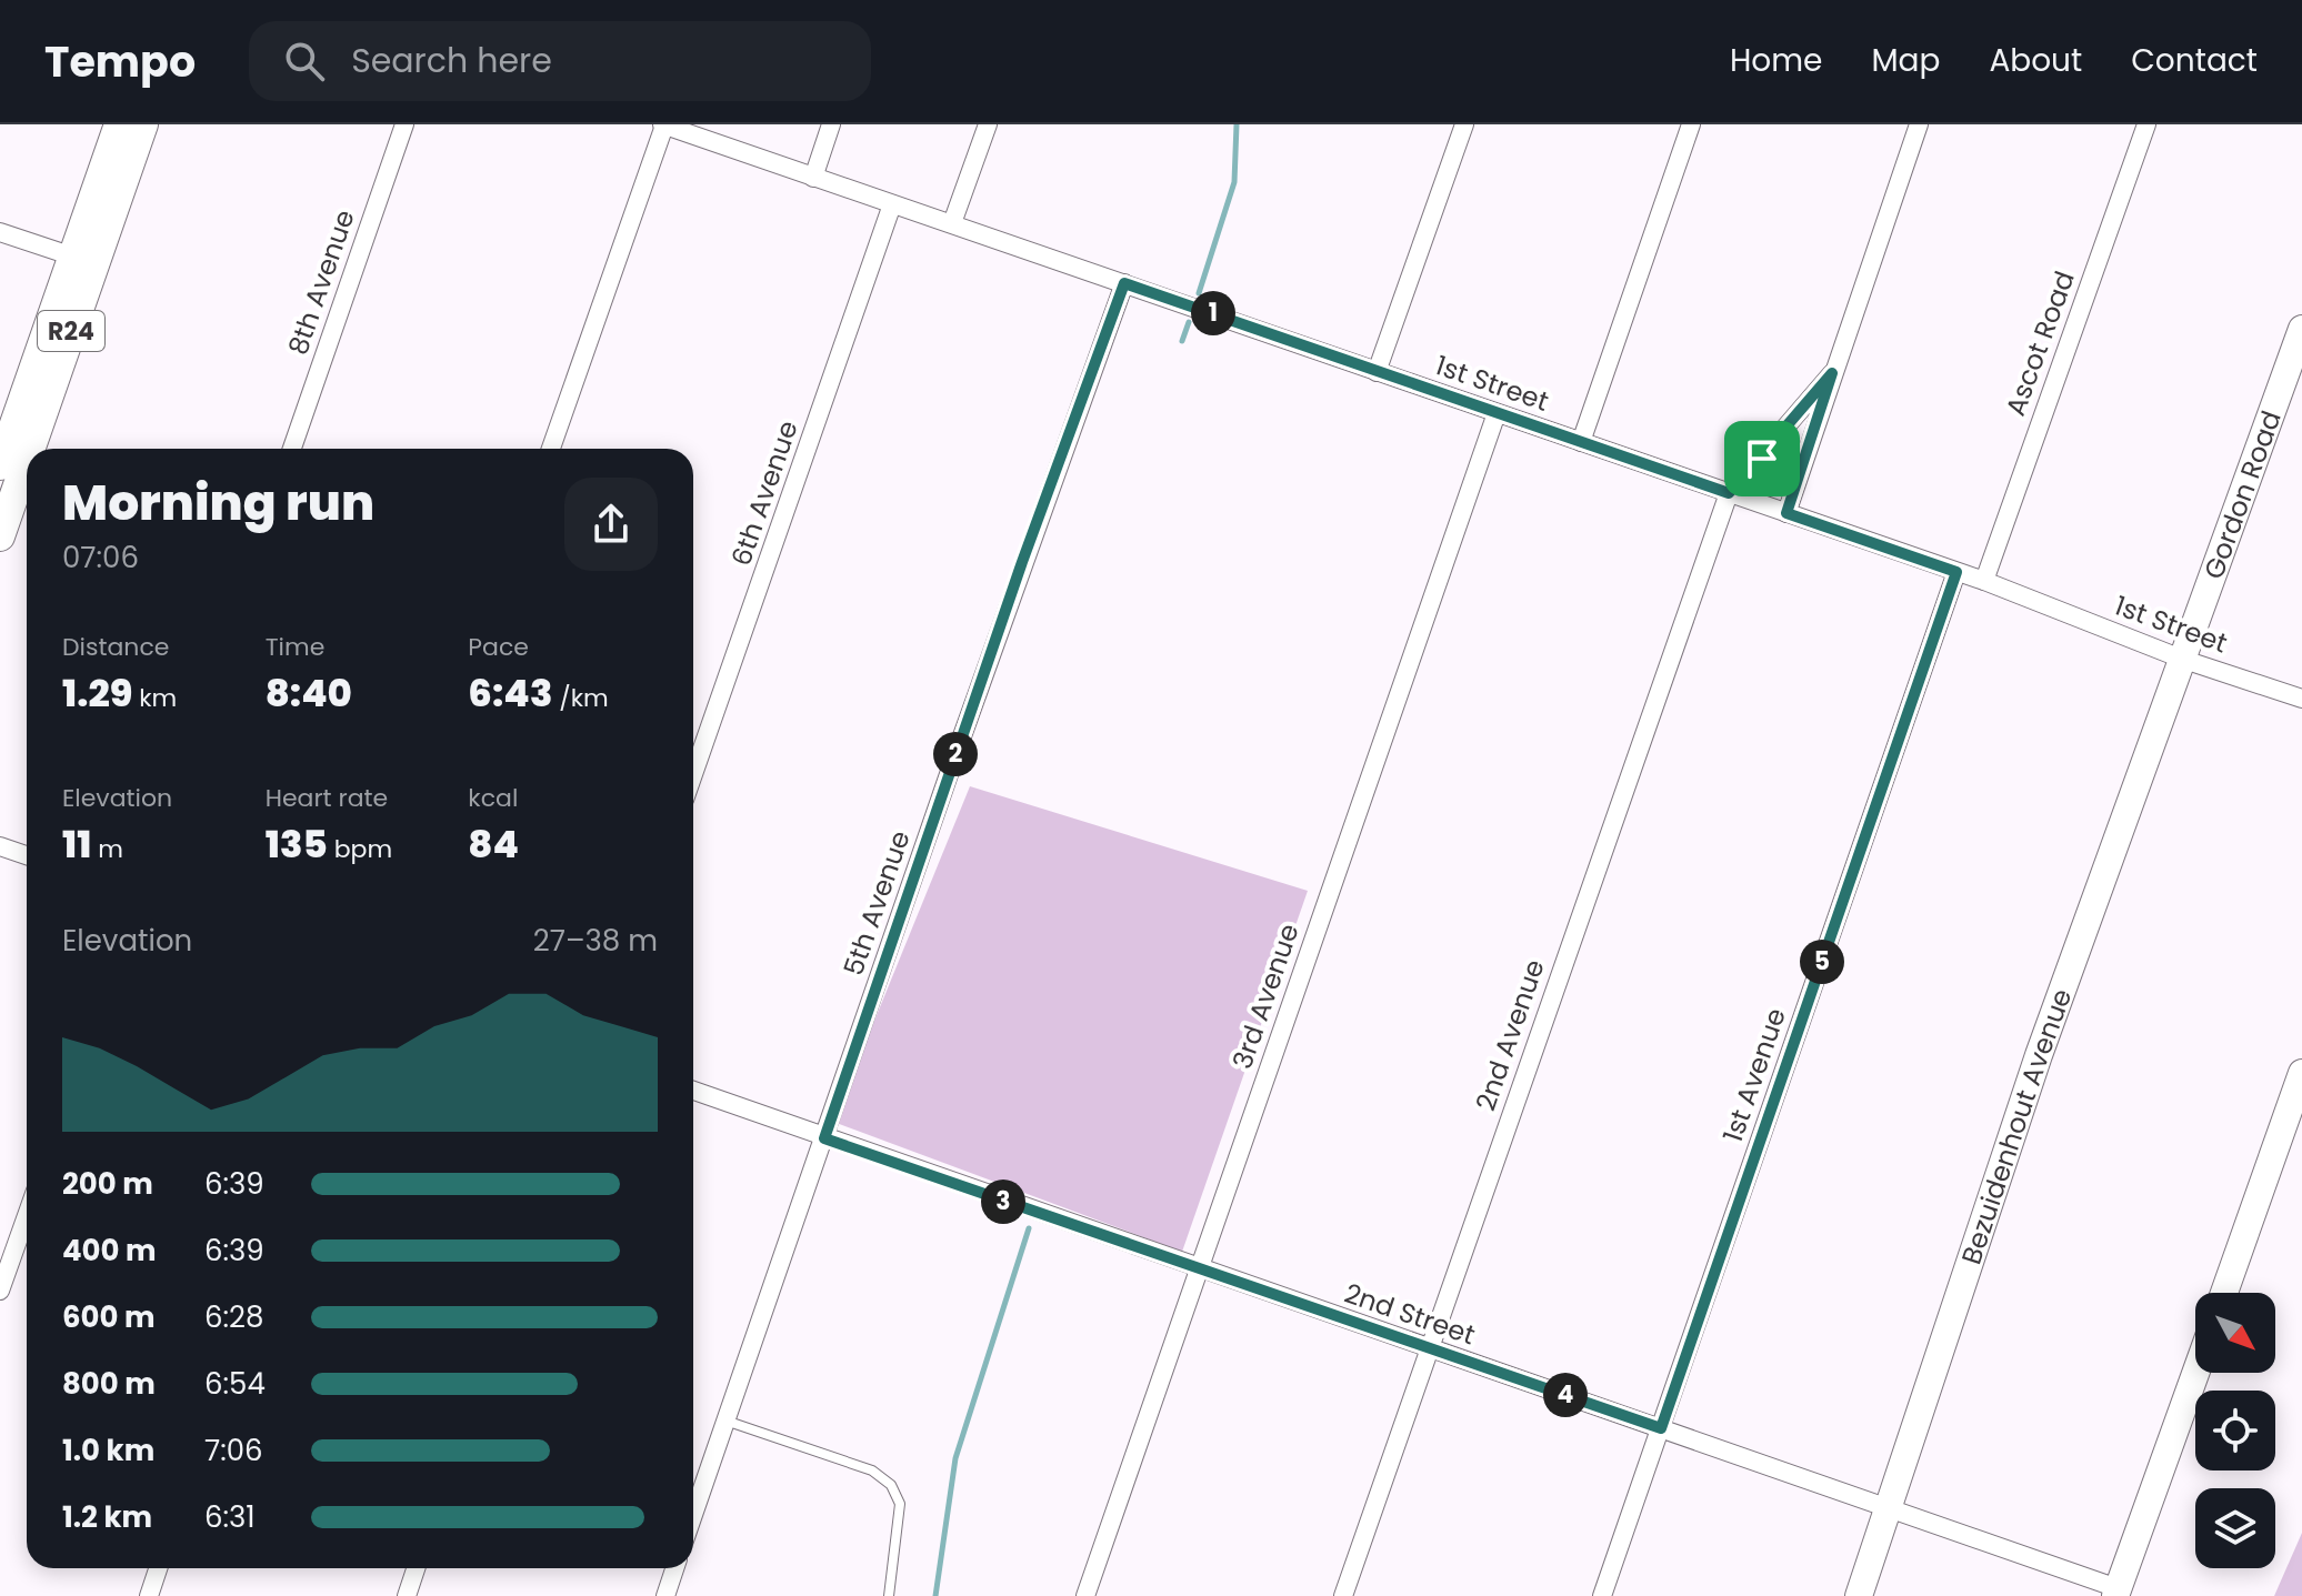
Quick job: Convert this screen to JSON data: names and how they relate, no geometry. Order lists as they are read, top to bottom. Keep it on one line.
{"streets":{"main road":["R24"],"street":["8th Avenue","Ascot Road","1st Street","6th Avenue","Gordon Road","5th Avenue","3rd Avenue","2nd Avenue","1st Avenue","Bezuidenhout Avenue","2nd Street"]},"crossings":[["Ascot Road","1st Street"],["1st Street","6th Avenue"],["1st Street","Gordon Road"],["1st Street","5th Avenue"],["1st Street","3rd Avenue"],["1st Street","2nd Avenue"],["1st Street","1st Avenue"],["1st Street","Bezuidenhout Avenue"],["Gordon Road","Bezuidenhout Avenue"],["5th Avenue","2nd Street"],["3rd Avenue","2nd Street"],["2nd Avenue","2nd Street"],["1st Avenue","2nd Street"],["Bezuidenhout Avenue","2nd Street"]],"north":"bottom right","page":{"header":"Tempo","search":"Search here","nav":["Home","Map","About","Contact"],"pins":["1","2","5","3","4"],"heading":["Morning run","07:06"],"stats":[["Distance","1.29 km"],["Time","8:40"],["Pace","6:43 /km"],["Elevation","11 m"],["Heart rate","135 bpm"],["kcal","84"]],"chart":["Elevation","27–38 m"],"list":[{"name":"200 m","note":"6:39"},{"name":"400 m","note":"6:39"},{"name":"600 m","note":"6:28"},{"name":"800 m","note":"6:54"},{"name":"1.0 km","note":"7:06"},{"name":"1.2 km","note":"6:31"}]}}
